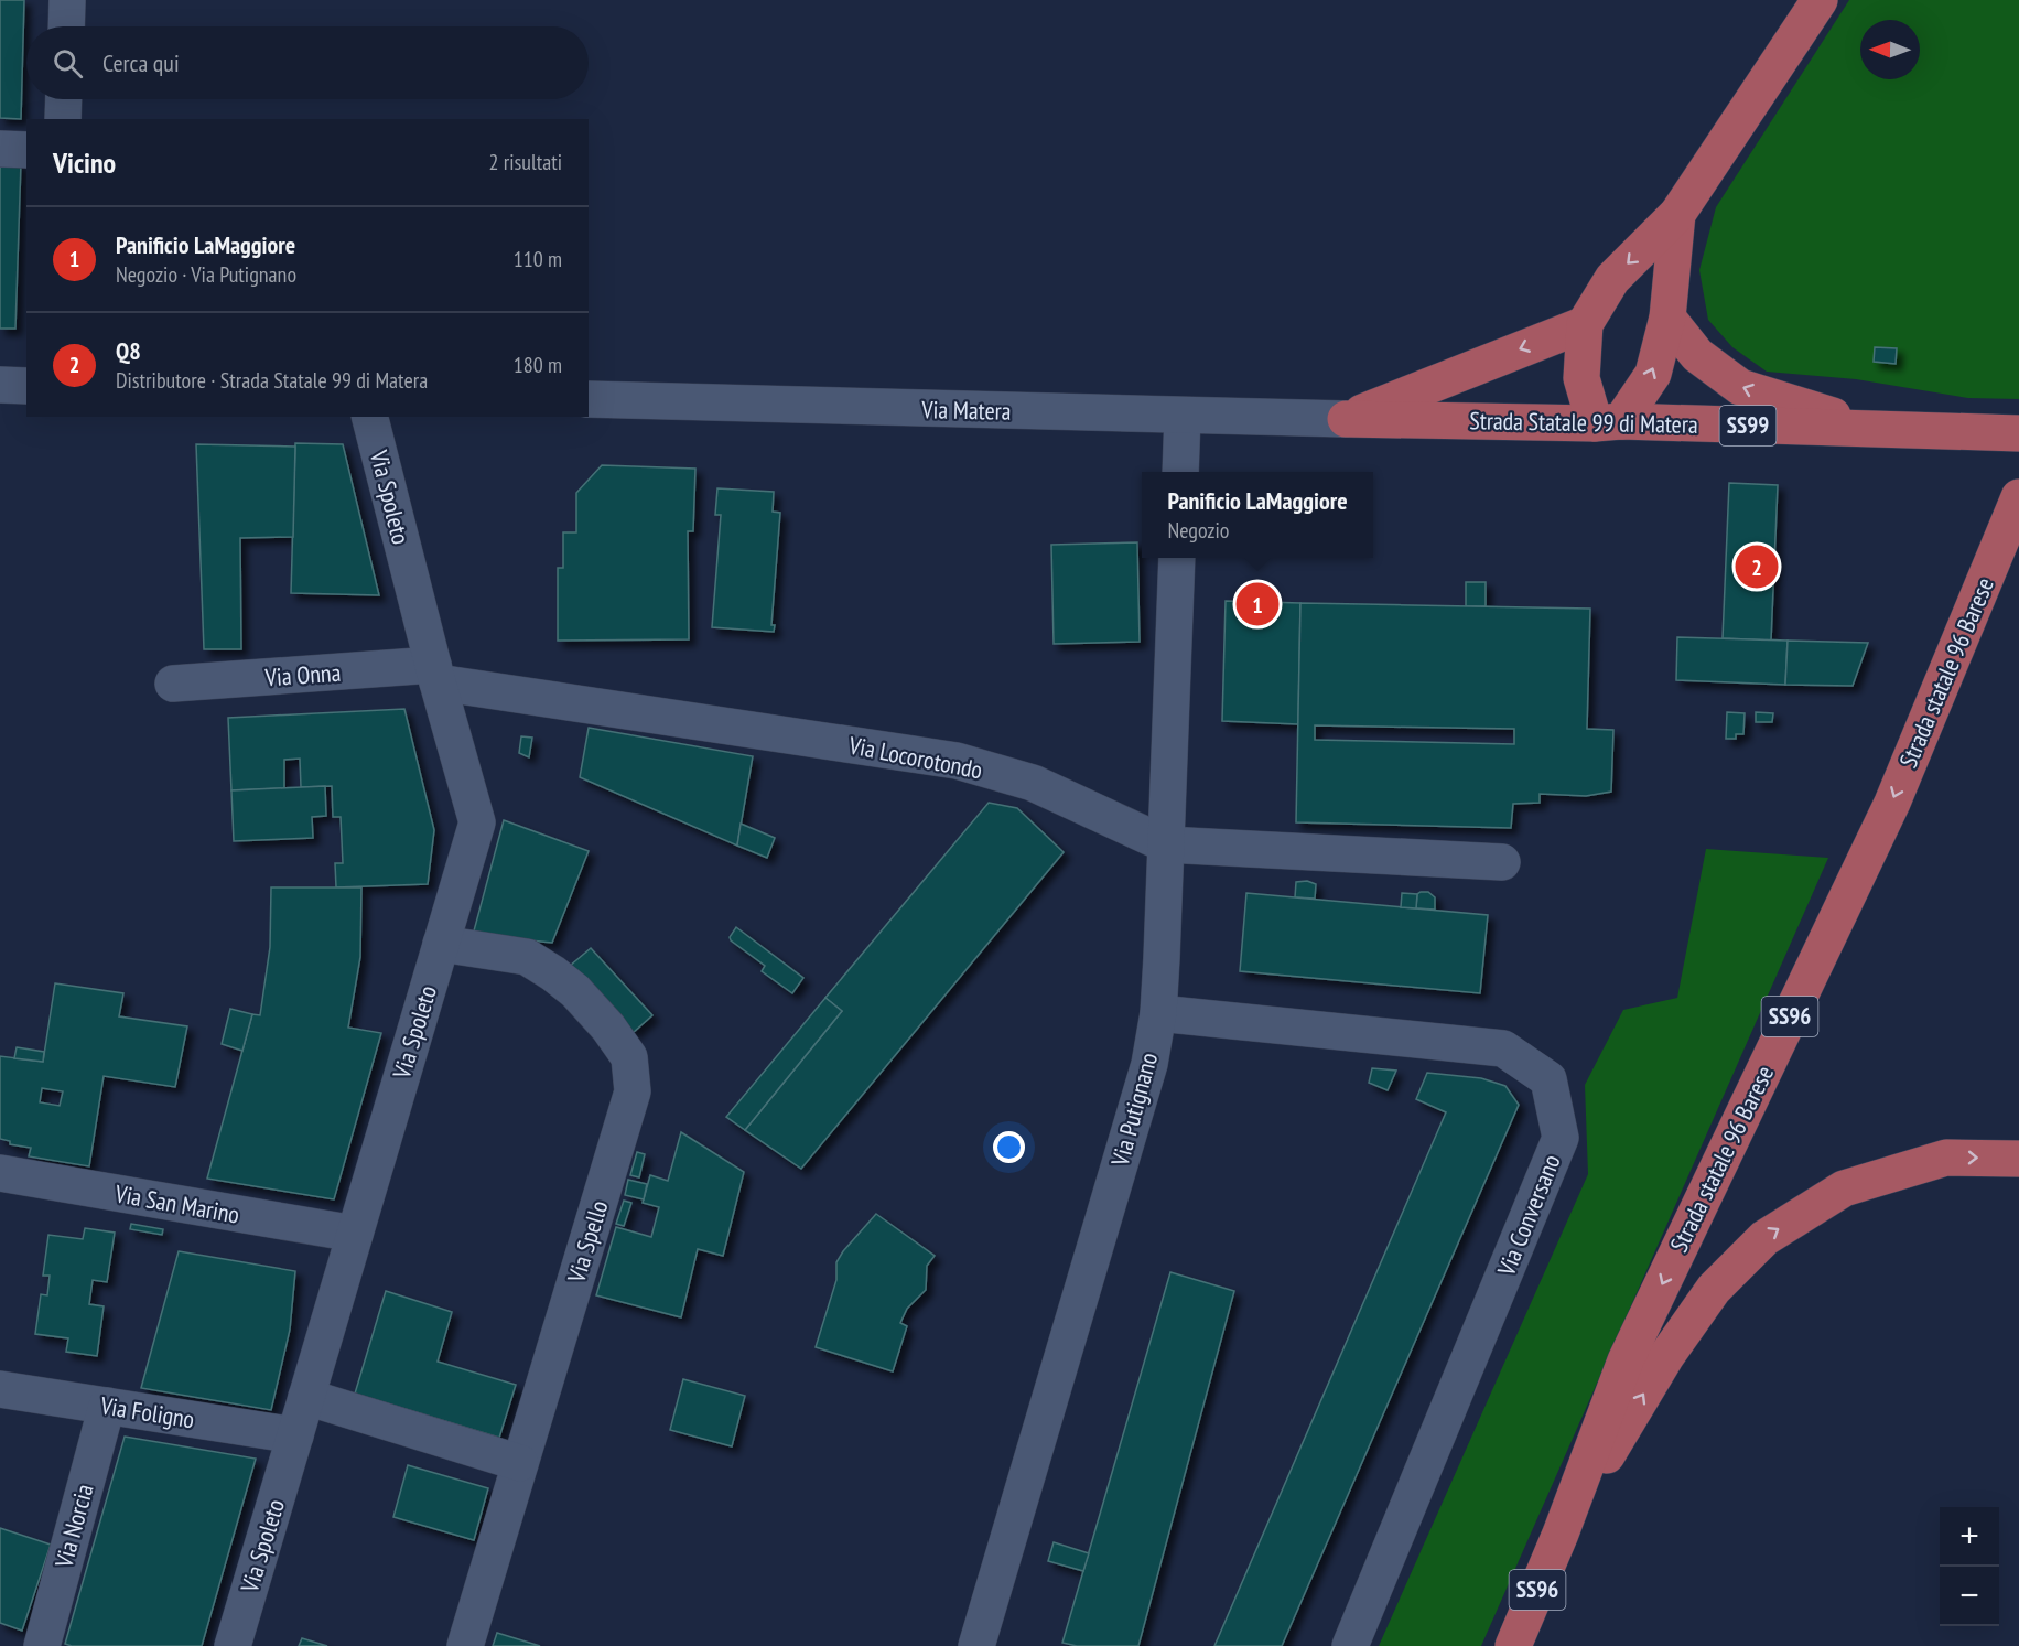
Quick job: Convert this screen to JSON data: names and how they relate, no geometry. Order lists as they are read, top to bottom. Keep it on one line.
{"streets":{"main road":["Strada Statale 99 di Matera","SS99","Strada statale 96 Barese","SS96"],"street":["Via Matera","Via Spoleto","Via Onna","Via Locorotondo","Via Putignano","Via San Marino","Via Conversano","Via Spello","Via Foligno","Via Norcia"]},"crossings":[["Via Matera","Strada Statale 99 di Matera"],["Via Spoleto","Via Onna"],["Via Spoleto","Via Locorotondo"],["Via Spoleto","Via San Marino"],["Via Spoleto","Via Spello"],["Via Spoleto","Via Foligno"],["Strada statale 96 Barese","SS96"],["Via Onna","Via Locorotondo"],["Via Locorotondo","Via Putignano"],["Via Putignano","Via Conversano"],["Via Foligno","Via Norcia"]],"one_way":["Strada statale 96 Barese"],"north":"left","page":{"search":"Cerca qui","heading":["Vicino","2 risultati"],"list":[{"mark":"1","name":"Panificio LaMaggiore","note":"Negozio · Via Putignano","value":"110 m"},{"mark":"2","name":"Q8","note":"Distributore · Strada Statale 99 di Matera","value":"180 m"}],"popup":["Panificio LaMaggiore","Negozio"],"pins":["2","1"],"map_buttons":["+","−"]}}
